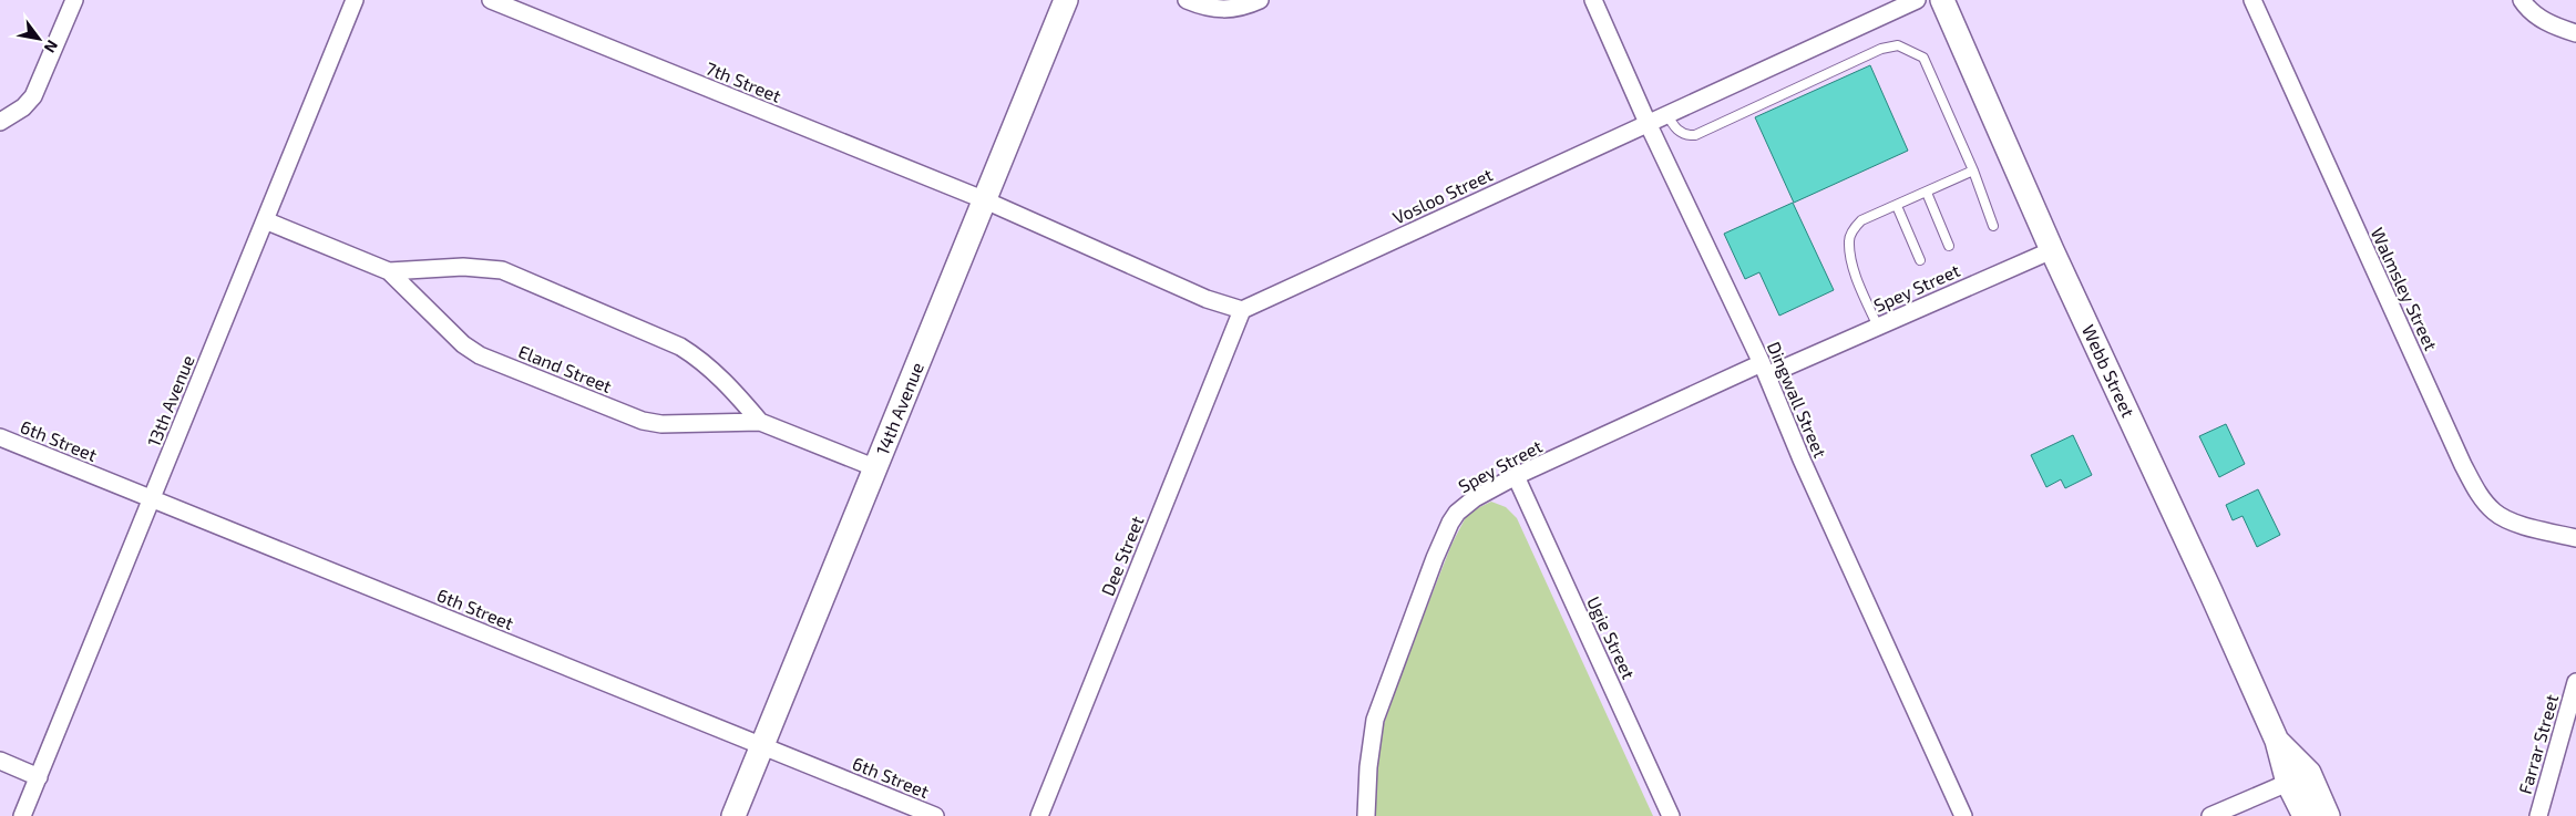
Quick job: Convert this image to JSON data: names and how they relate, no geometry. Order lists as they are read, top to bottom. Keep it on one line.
{"streets":{"street":["7th Street","Vosloo Street","Spey Street","Walmsley Street","Eland Street","Webb Street","Dingwall Street","13th Avenue","14th Avenue","6th Street","Dee Street","Ugie Street","Farrar Street"]},"crossings":[["7th Street","14th Avenue"],["Vosloo Street","Dingwall Street"],["Vosloo Street","Dee Street"],["Spey Street","Webb Street"],["Spey Street","Dingwall Street"],["Spey Street","Ugie Street"],["Eland Street","13th Avenue"],["Eland Street","14th Avenue"],["13th Avenue","6th Street"],["14th Avenue","6th Street"]],"north":"bottom right"}
